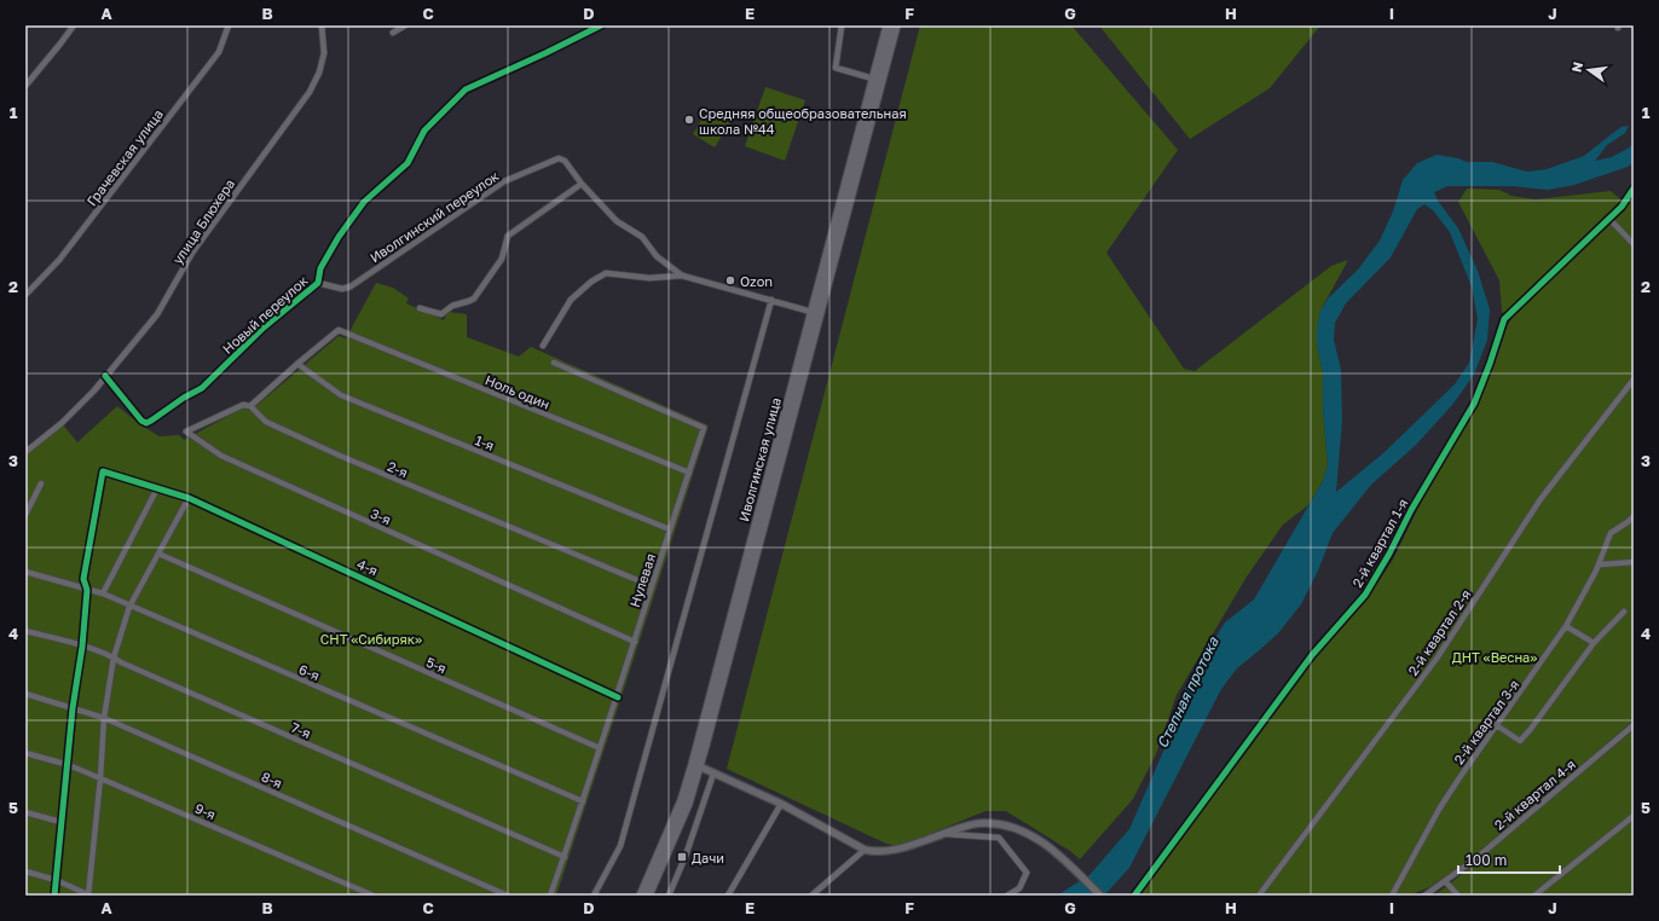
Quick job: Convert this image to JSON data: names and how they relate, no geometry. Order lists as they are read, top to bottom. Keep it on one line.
{"streets":{"main road":["Иволгинская улица"],"street":["Грачевская улица","Иволгинский переулок","улица Блюхера","Новый переулок","Ноль один","1-я","2-я","3-я","2-й квартал 1-я","4-я","Нулевая","2-й квартал 2-я","5-я","6-я","2-й квартал 3-я","7-я","8-я","2-й квартал 4-я","9-я"]},"crossings":[["Иволгинский переулок","Новый переулок"],["Иволгинский переулок","Иволгинская улица"],["улица Блюхера","Новый переулок"],["Ноль один","1-я"],["Ноль один","Нулевая"],["1-я","Нулевая"],["2-я","3-я"],["2-я","Нулевая"],["3-я","Нулевая"],["4-я","Нулевая"],["4-я","6-я"],["Нулевая","5-я"],["Нулевая","6-я"],["Нулевая","7-я"]],"water":["Степная протока"],"parks":["СНТ «Сибиряк»","ДНТ «Весна»"],"places":{"other":["Средняя общеобразовательная школа №44","Ozon"],"transit":["Дачи"]},"scale_bar":"100 m","north":"left","grid":{"columns":["A","B","C","D","E","F","G","H","I","J"],"rows":["1","2","3","4","5"]}}
